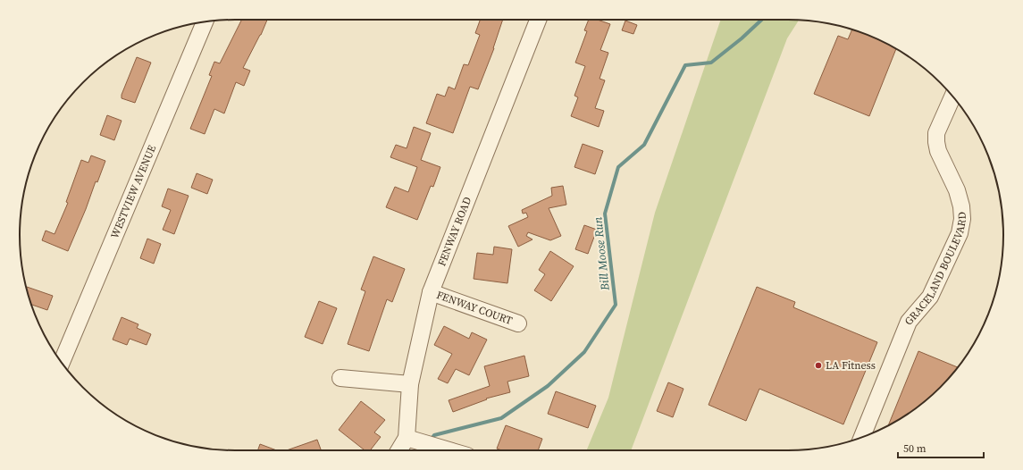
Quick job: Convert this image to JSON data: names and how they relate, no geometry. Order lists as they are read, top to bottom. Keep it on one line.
{"streets":{"street":["WESTVIEW AVENUE","FENWAY ROAD","GRACELAND BOULEVARD","FENWAY COURT"]},"crossings":[["FENWAY ROAD","FENWAY COURT"]],"water":["Bill Moose Run"],"places":["LA Fitness"],"scale_bar":"50 m"}
